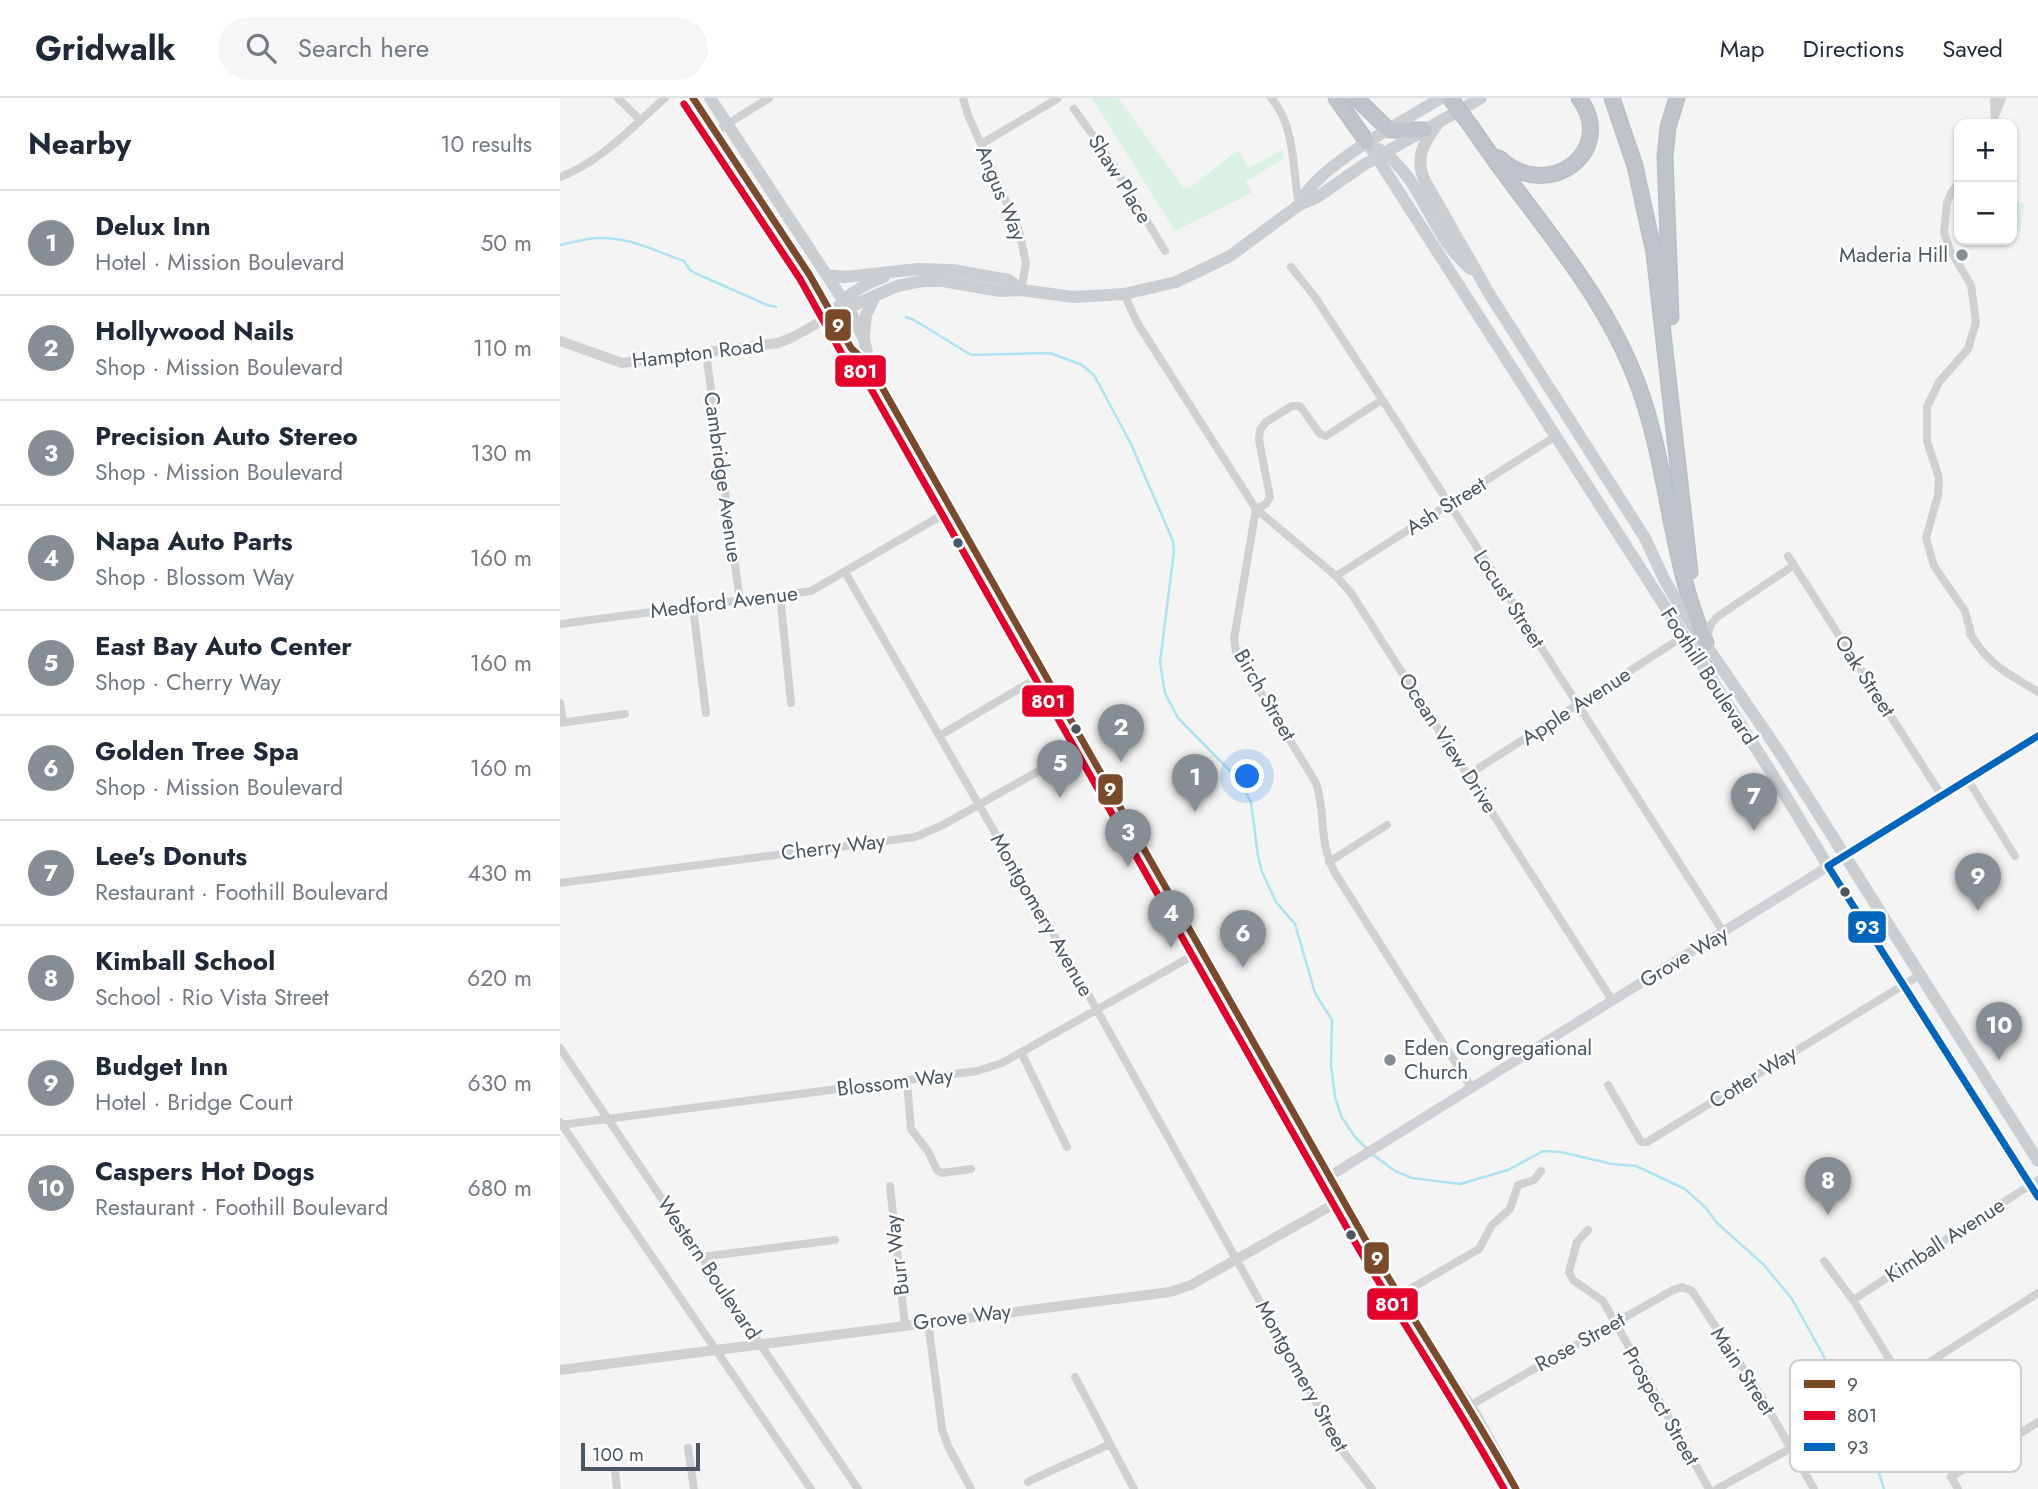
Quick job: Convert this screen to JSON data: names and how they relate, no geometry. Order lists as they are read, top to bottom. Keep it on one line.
{"streets":{"main road":["Foothill Boulevard","Grove Way"],"street":["Shaw Place","Angus Way","Hampton Road","Cambridge Avenue","Ash Street","Locust Street","Medford Avenue","Oak Street","Birch Street","Apple Avenue","Ocean View Drive","Cherry Way","Montgomery Avenue","Cotter Way","Blossom Way","Kimball Avenue","Burr Way","Western Boulevard","Rose Street","Main Street","Montgomery Street","Prospect Street"]},"crossings":[["Hampton Road","Cambridge Avenue"],["Cambridge Avenue","Medford Avenue"],["Ash Street","Locust Street"],["Ash Street","Foothill Boulevard"],["Ash Street","Ocean View Drive"],["Locust Street","Birch Street"],["Locust Street","Apple Avenue"],["Locust Street","Grove Way"],["Medford Avenue","Montgomery Avenue"],["Foothill Boulevard","Apple Avenue"],["Foothill Boulevard","Grove Way"],["Foothill Boulevard","Cotter Way"],["Foothill Boulevard","Kimball Avenue"],["Oak Street","Grove Way"],["Birch Street","Ocean View Drive"],["Birch Street","Grove Way"],["Apple Avenue","Ocean View Drive"],["Ocean View Drive","Grove Way"],["Cherry Way","Montgomery Avenue"],["Montgomery Avenue","Grove Way"],["Montgomery Avenue","Blossom Way"],["Montgomery Avenue","Montgomery Street"],["Grove Way","Burr Way"],["Grove Way","Western Boulevard"],["Grove Way","Montgomery Street"],["Blossom Way","Western Boulevard"],["Rose Street","Main Street"],["Rose Street","Prospect Street"]],"places":["Maderia Hill","Eden Congregational Church"],"lines":["transit line 9","transit line 801","transit line 93"],"legend":["9","801","93"],"scale_bar":"100 m","page":{"header":"Gridwalk","search":"Search here","nav":["Map","Directions","Saved"],"heading":["Nearby","10 results"],"map_buttons":["+","−"],"list":[{"mark":"1","name":"Delux Inn","note":"Hotel · Mission Boulevard","value":"50 m"},{"mark":"2","name":"Hollywood Nails","note":"Shop · Mission Boulevard","value":"110 m"},{"mark":"3","name":"Precision Auto Stereo","note":"Shop · Mission Boulevard","value":"130 m"},{"mark":"4","name":"Napa Auto Parts","note":"Shop · Blossom Way","value":"160 m"},{"mark":"5","name":"East Bay Auto Center","note":"Shop · Cherry Way","value":"160 m"},{"mark":"6","name":"Golden Tree Spa","note":"Shop · Mission Boulevard","value":"160 m"},{"mark":"7","name":"Lee's Donuts","note":"Restaurant · Foothill Boulevard","value":"430 m"},{"mark":"8","name":"Kimball School","note":"School · Rio Vista Street","value":"620 m"},{"mark":"9","name":"Budget Inn","note":"Hotel · Bridge Court","value":"630 m"},{"mark":"10","name":"Caspers Hot Dogs","note":"Restaurant · Foothill Boulevard","value":"680 m"}],"pins":["2","5","1","7","3","9","4","6","10","8"],"scale":"100 m"}}
